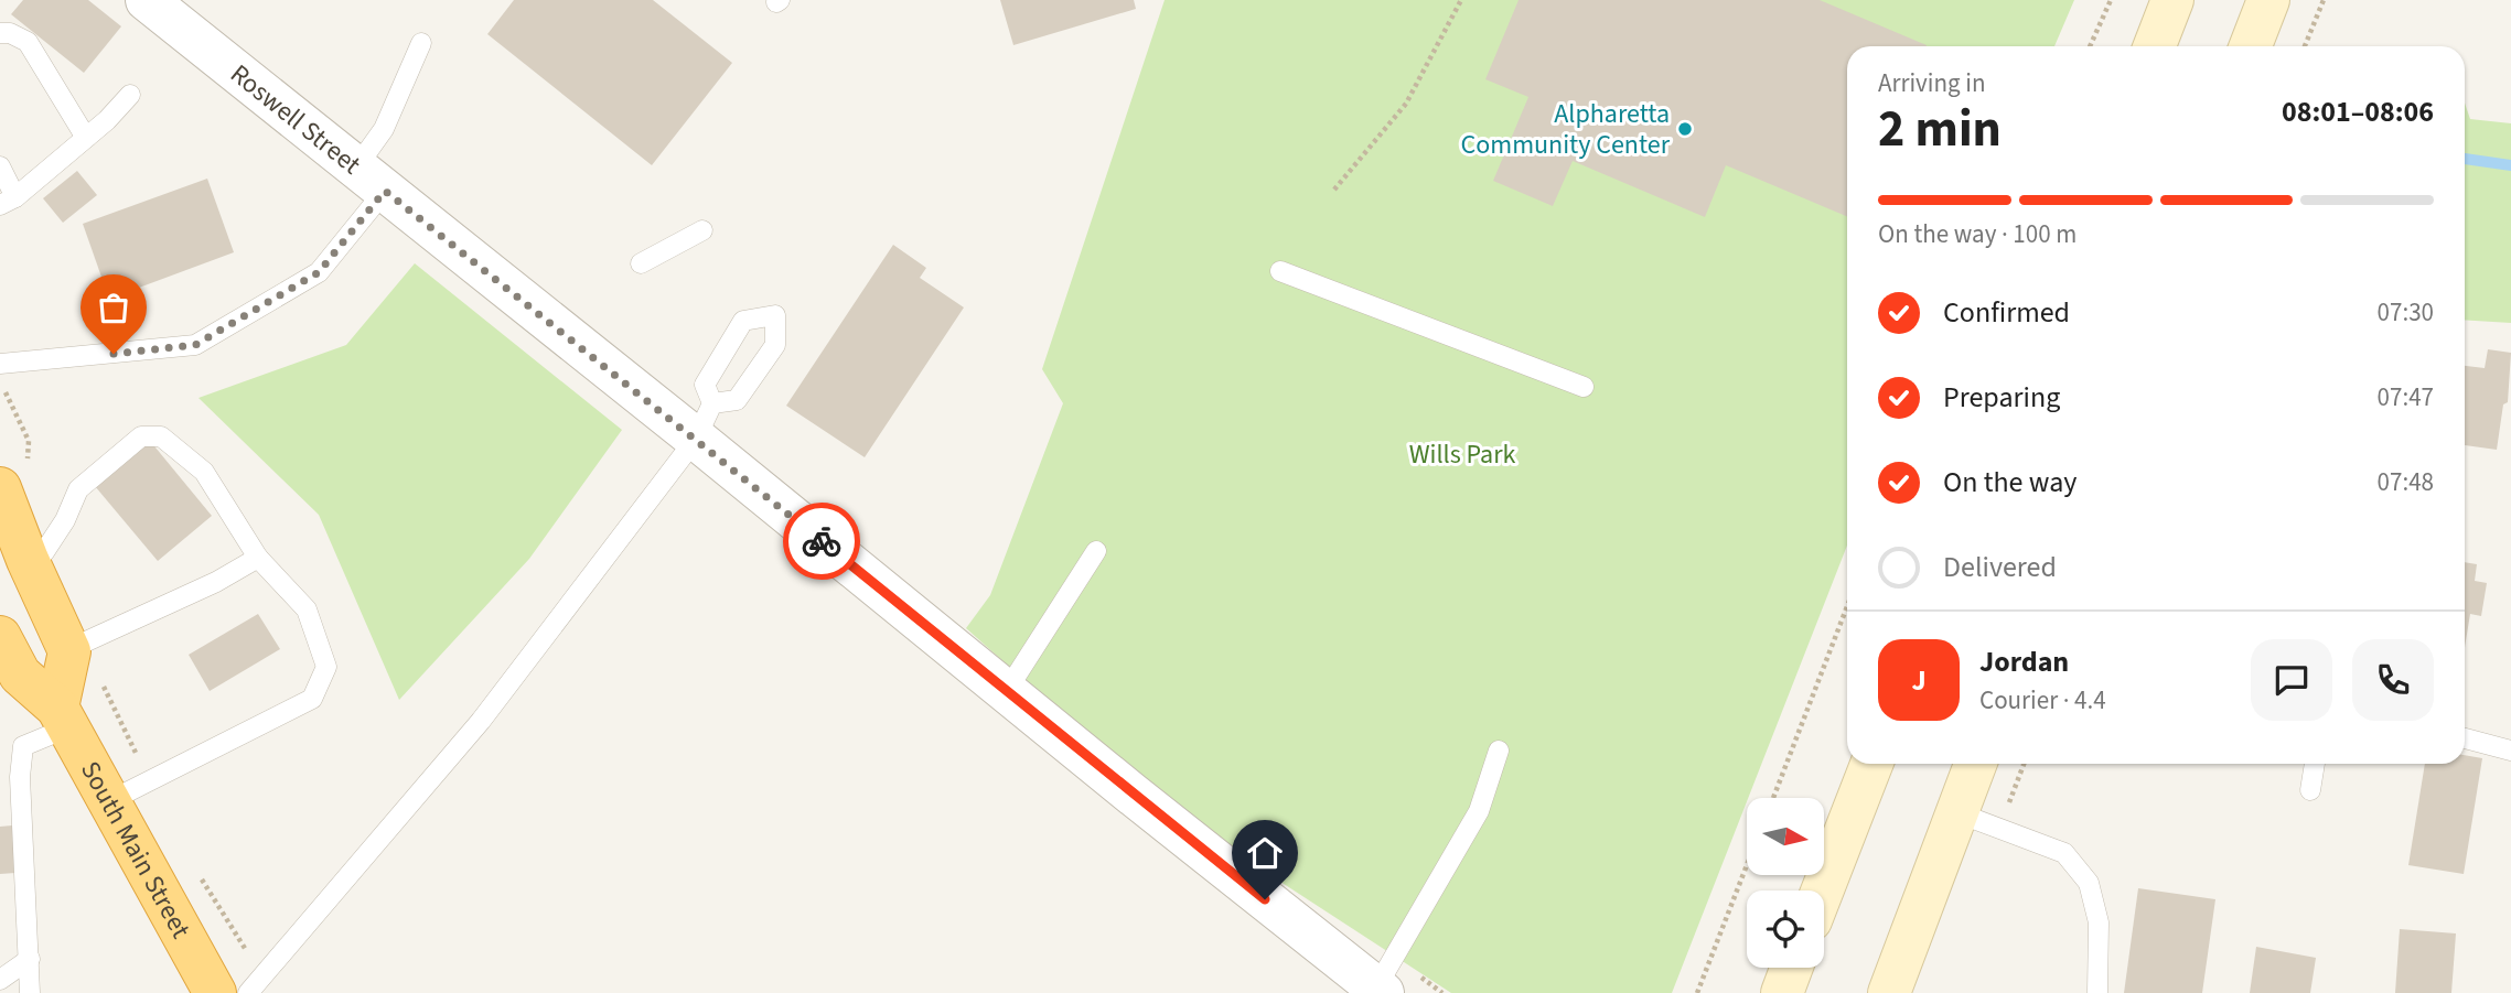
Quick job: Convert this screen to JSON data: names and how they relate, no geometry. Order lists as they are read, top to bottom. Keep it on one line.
{"streets":{"highway":["South Main Street"],"street":["Roswell Street"]},"parks":["Wills Park"],"places":["Alpharetta Community Center"],"north":"right","page":{"heading":["2 min","Arriving in","08:01–08:06"],"panel":["Jordan","Courier · 4.4"],"bar":"On the way · 100 m","list":[["Confirmed","07:30"],["Preparing","07:47"],["On the way","07:48"],"Delivered"],"round":"J"}}
